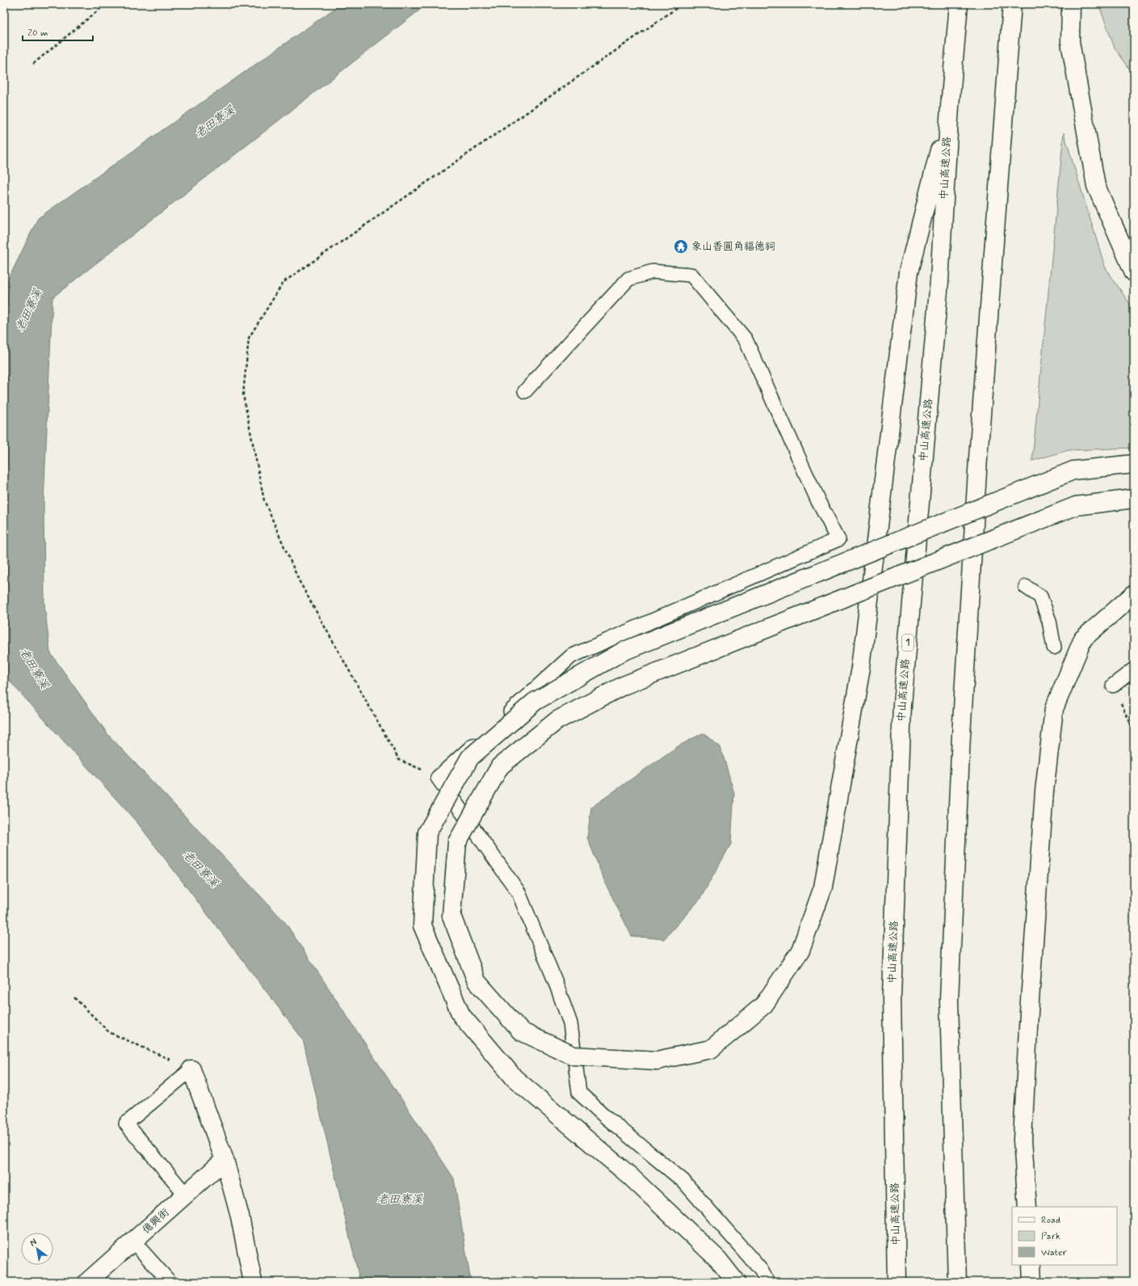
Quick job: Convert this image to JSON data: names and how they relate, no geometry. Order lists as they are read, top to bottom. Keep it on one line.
{"streets":{"main road":["中山高速公路","1","億興街"]},"water":["老田寮溪"],"places":{"temple":["象山香圓角福德祠"]},"legend":["Road","Park","Water"],"scale_bar":"20 m","north":"top left"}
